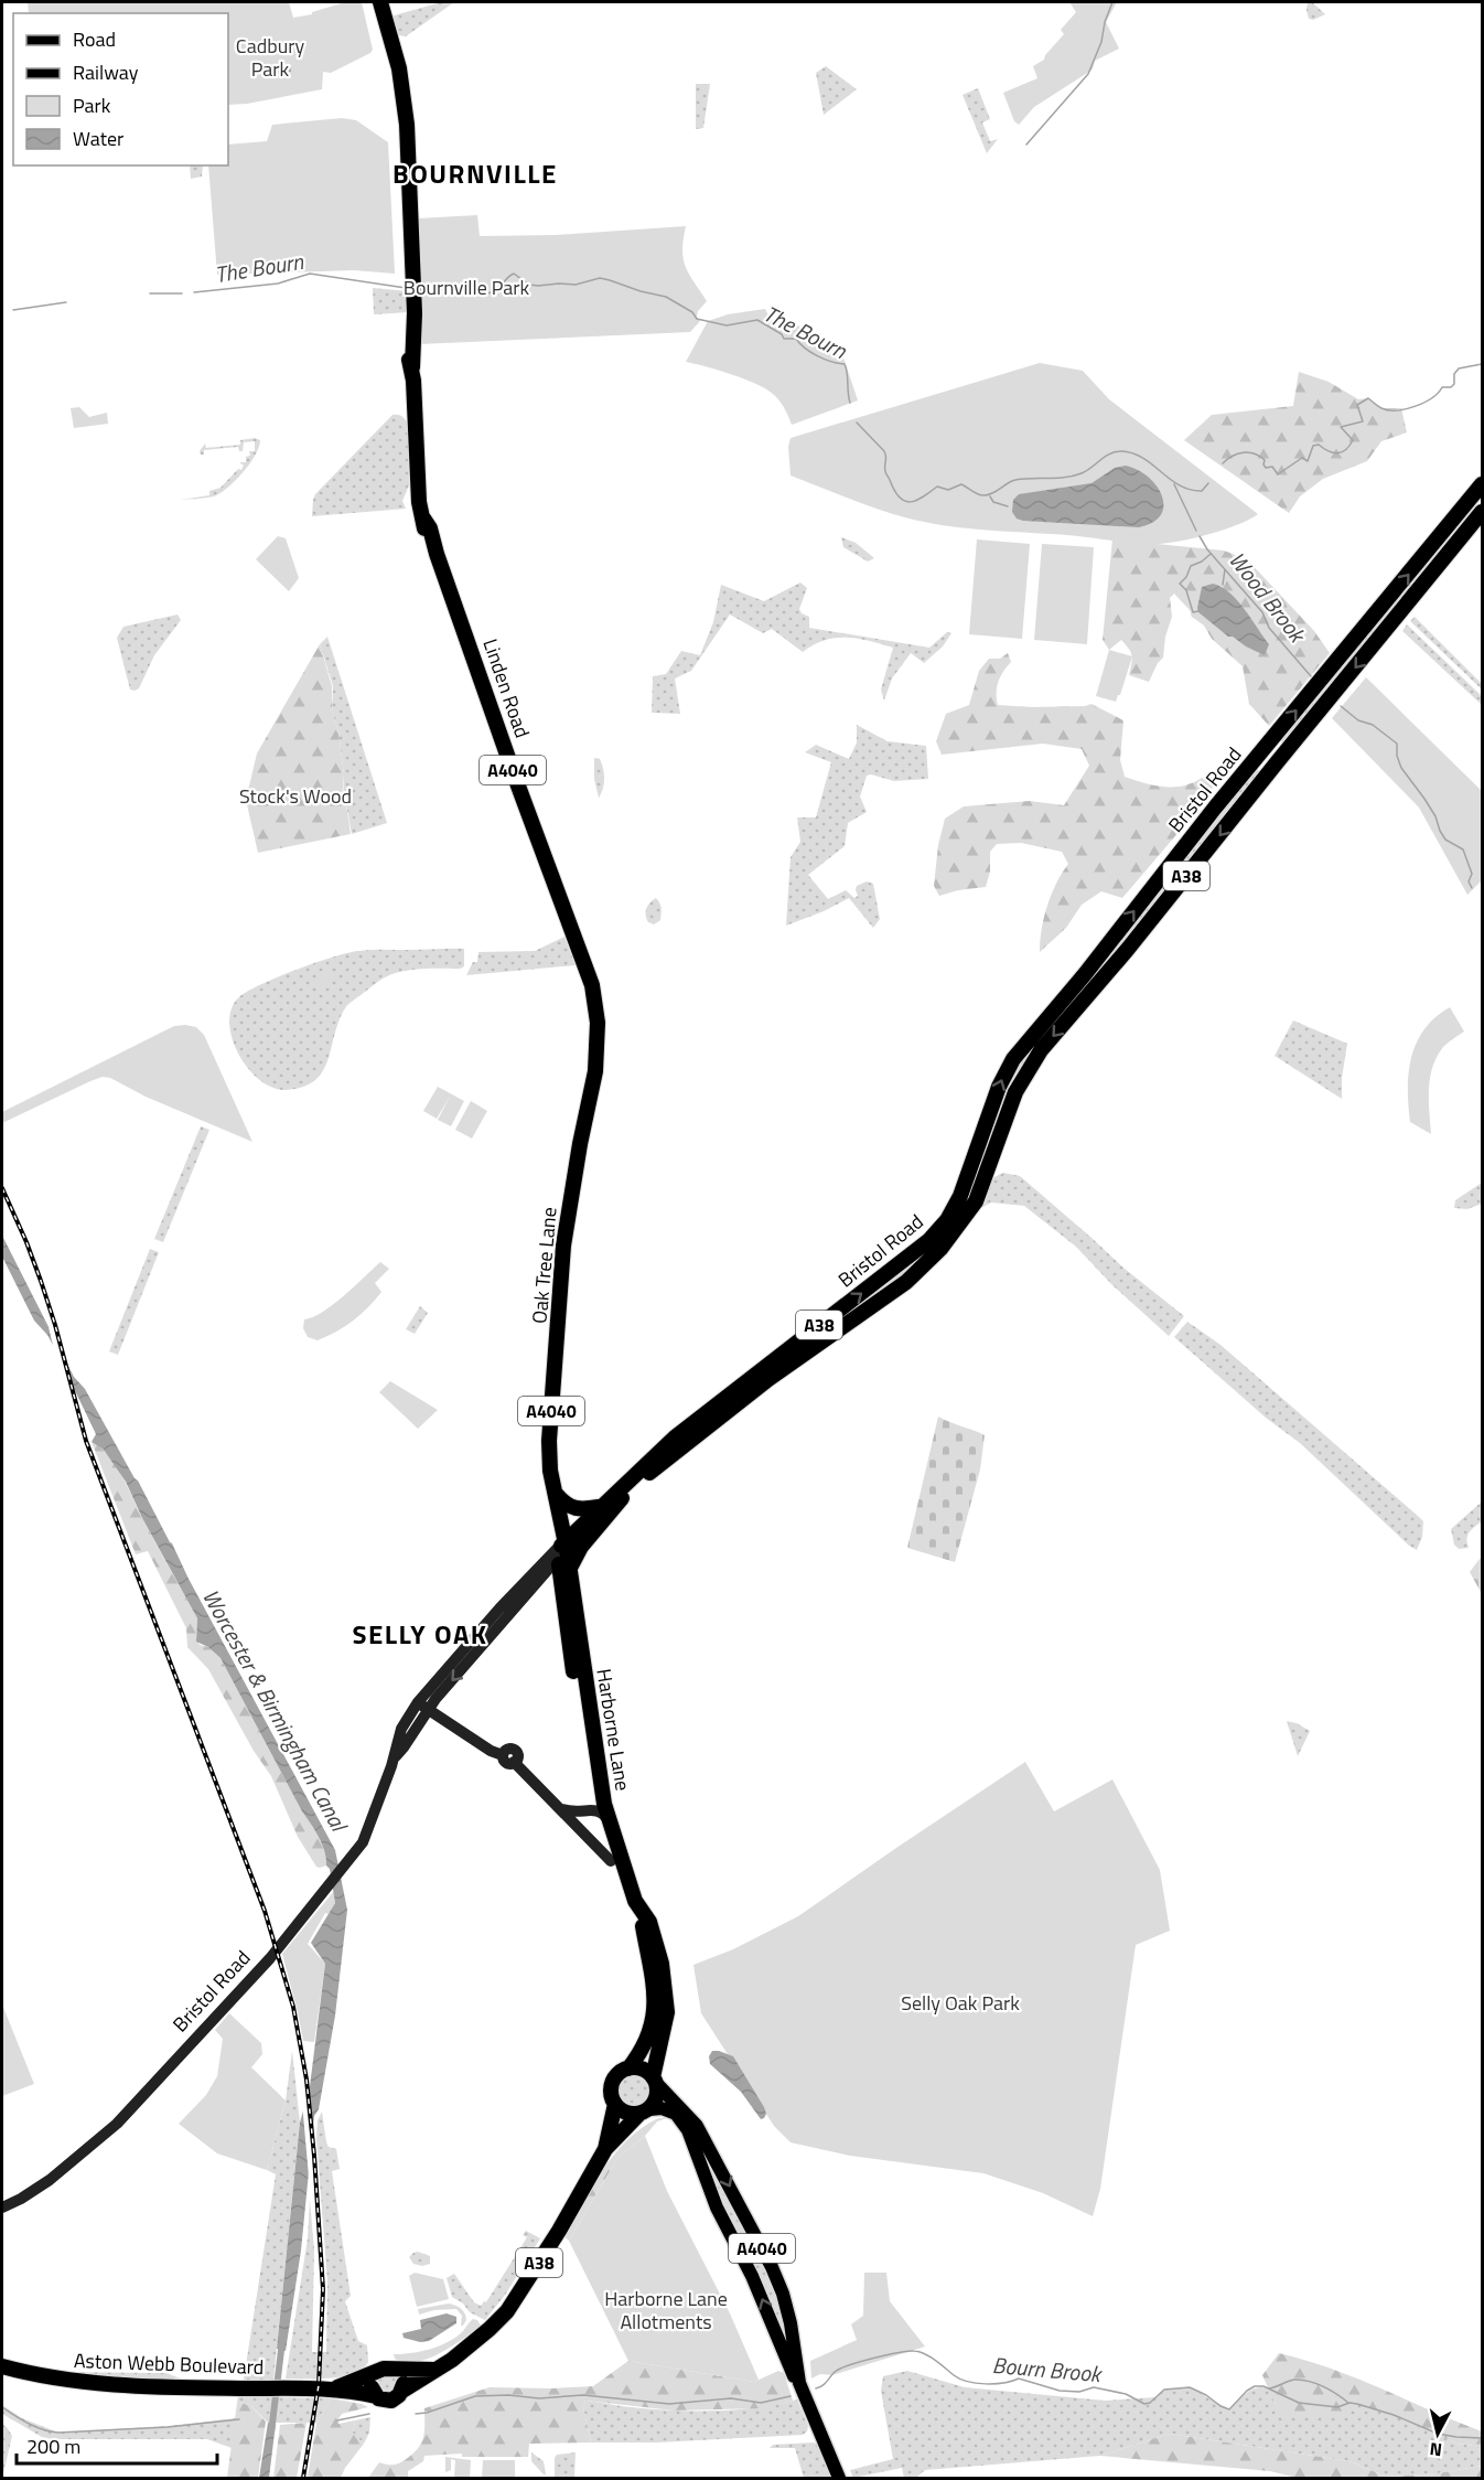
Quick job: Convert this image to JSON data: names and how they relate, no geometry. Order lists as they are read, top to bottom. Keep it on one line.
{"streets":{"highway":["Linden Road","A4040","Bristol Road","A38","Oak Tree Lane","Harborne Lane","Aston Webb Boulevard"]},"crossings":[["Linden Road","Oak Tree Lane"],["A4040","A38"],["A4040","Harborne Lane"],["Bristol Road","A38"],["Bristol Road","Oak Tree Lane"],["Bristol Road","Harborne Lane"],["A38","Harborne Lane"],["A38","Aston Webb Boulevard"],["Oak Tree Lane","Harborne Lane"]],"districts":["BOURNVILLE","SELLY OAK"],"water":["The Bourn","Wood Brook","Worcester & Birmingham Canal","Bourn Brook"],"parks":["Cadbury Park","Bournville Park","Stock's Wood","Selly Oak Park","Harborne Lane Allotments"],"legend":["Road","Railway","Park","Water"],"scale_bar":"200 m","north":"bottom"}
